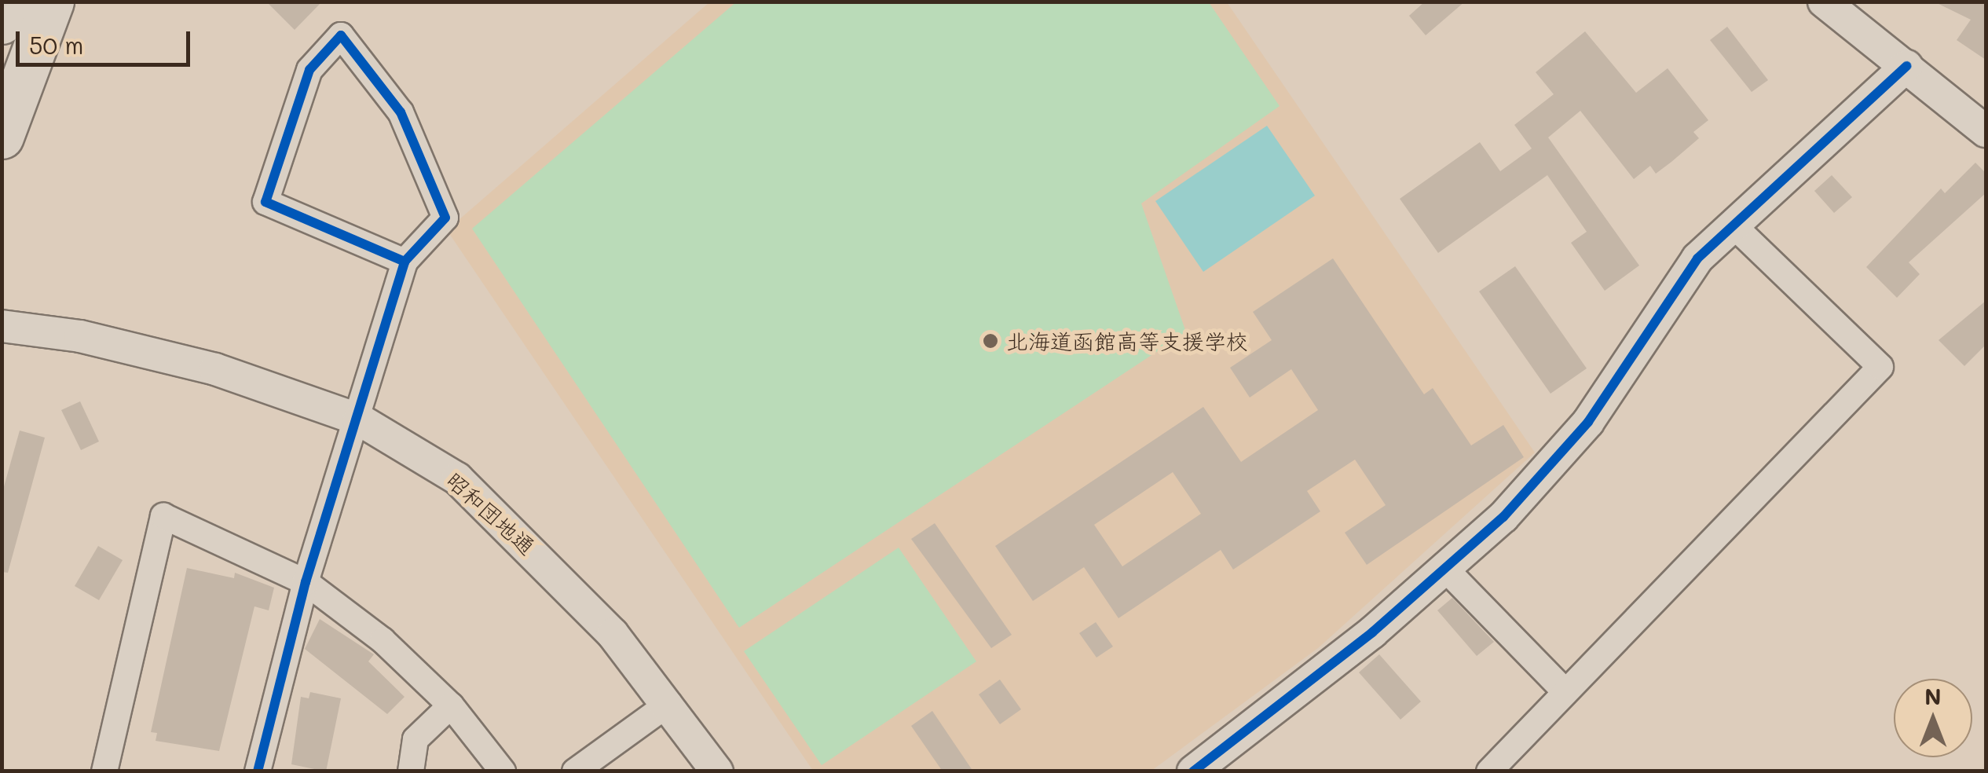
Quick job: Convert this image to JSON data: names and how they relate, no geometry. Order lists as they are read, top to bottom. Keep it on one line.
{"streets":{"street":["昭和団地通"]},"places":["北海道函館高等支援学校"],"scale_bar":"50 m","north":"top"}
